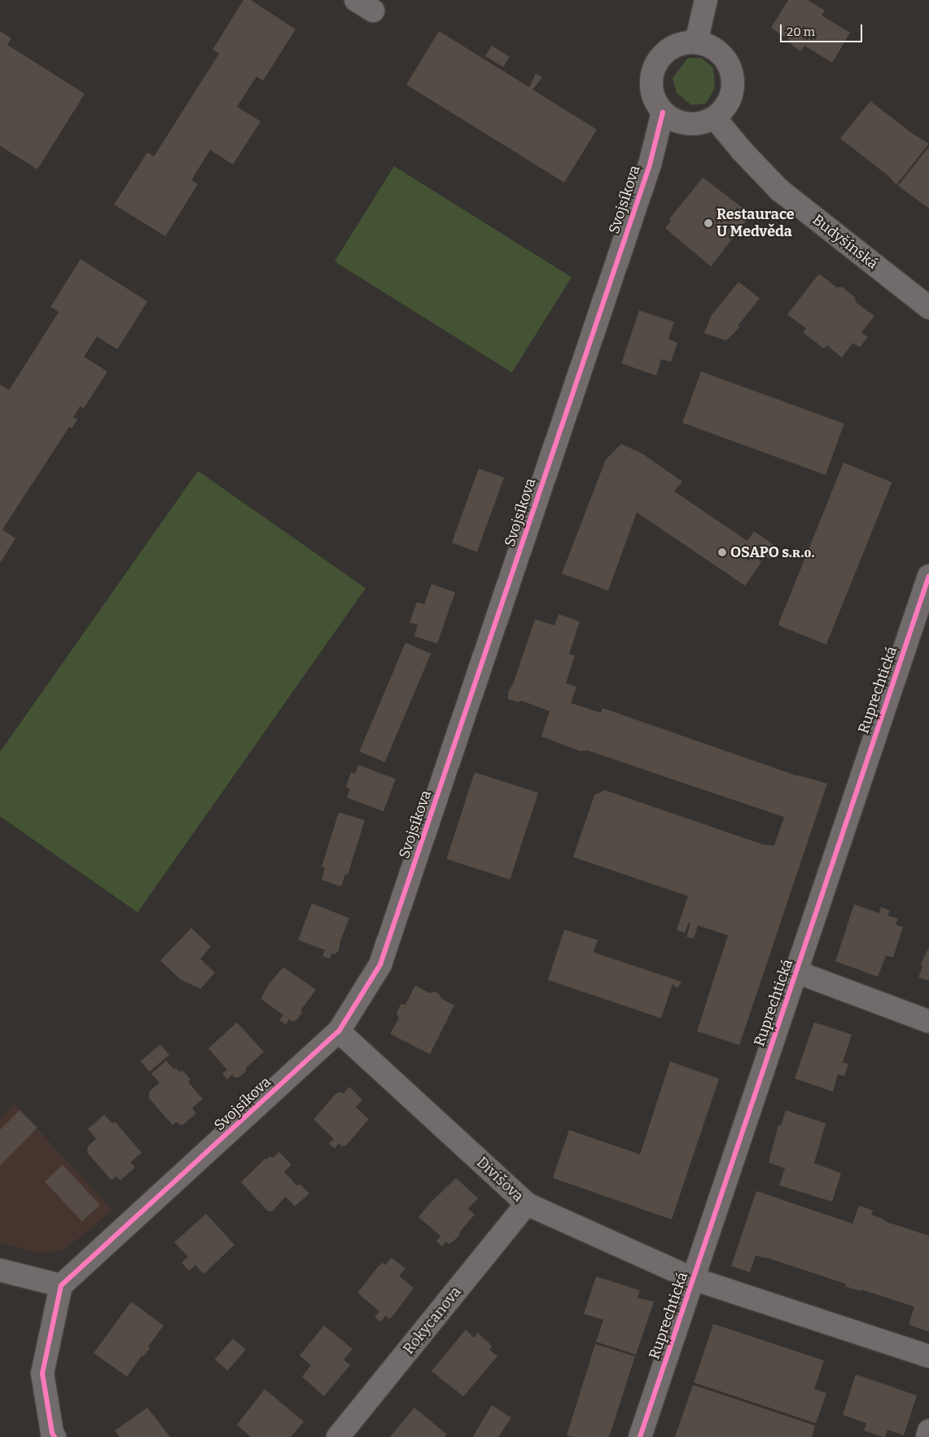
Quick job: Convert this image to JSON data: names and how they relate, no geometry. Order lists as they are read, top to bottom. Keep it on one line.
{"streets":{"street":["Svojsíkova","Budyšínská","Ruprechtická","Divišova","Rokycanova"]},"crossings":[["Svojsíkova","Budyšínská"],["Svojsíkova","Divišova"],["Ruprechtická","Divišova"],["Divišova","Rokycanova"]],"places":["Restaurace U Medvěda","OSAPO s.ʀ.ᴏ."],"scale_bar":"20 m"}
